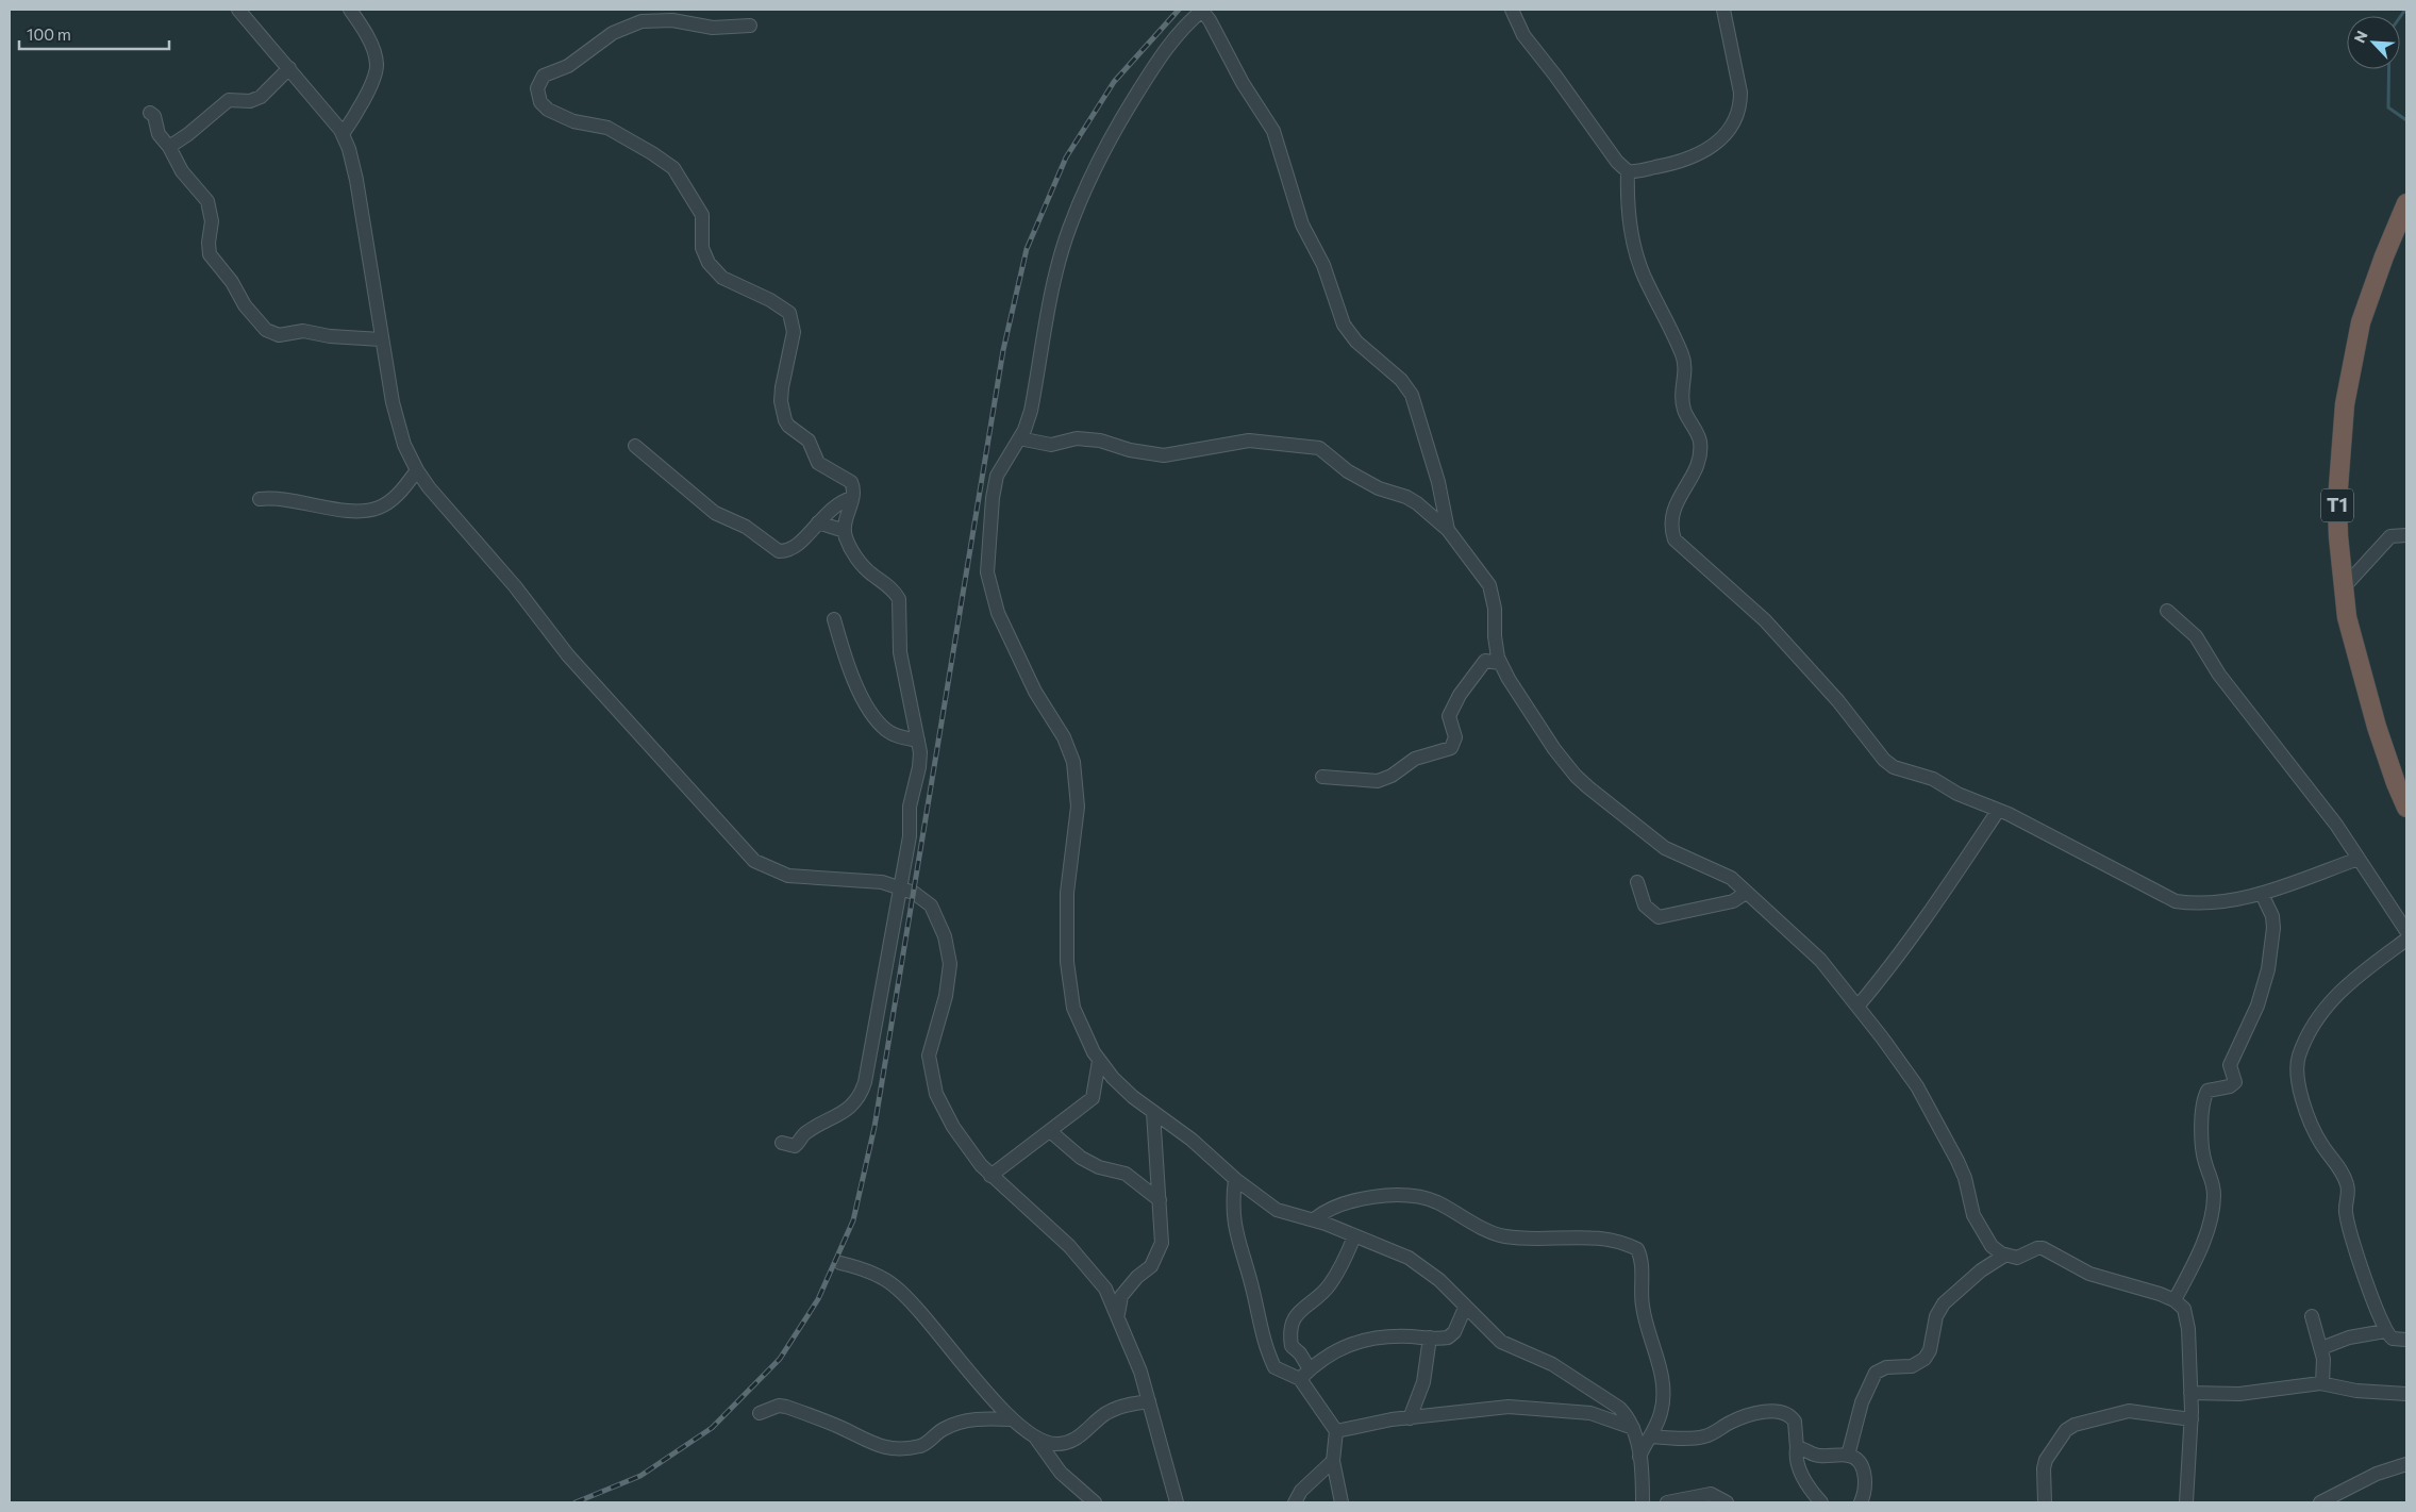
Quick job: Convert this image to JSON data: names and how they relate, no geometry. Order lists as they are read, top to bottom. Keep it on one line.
{"streets":{"highway":["T1"]},"scale_bar":"100 m","north":"top left"}
